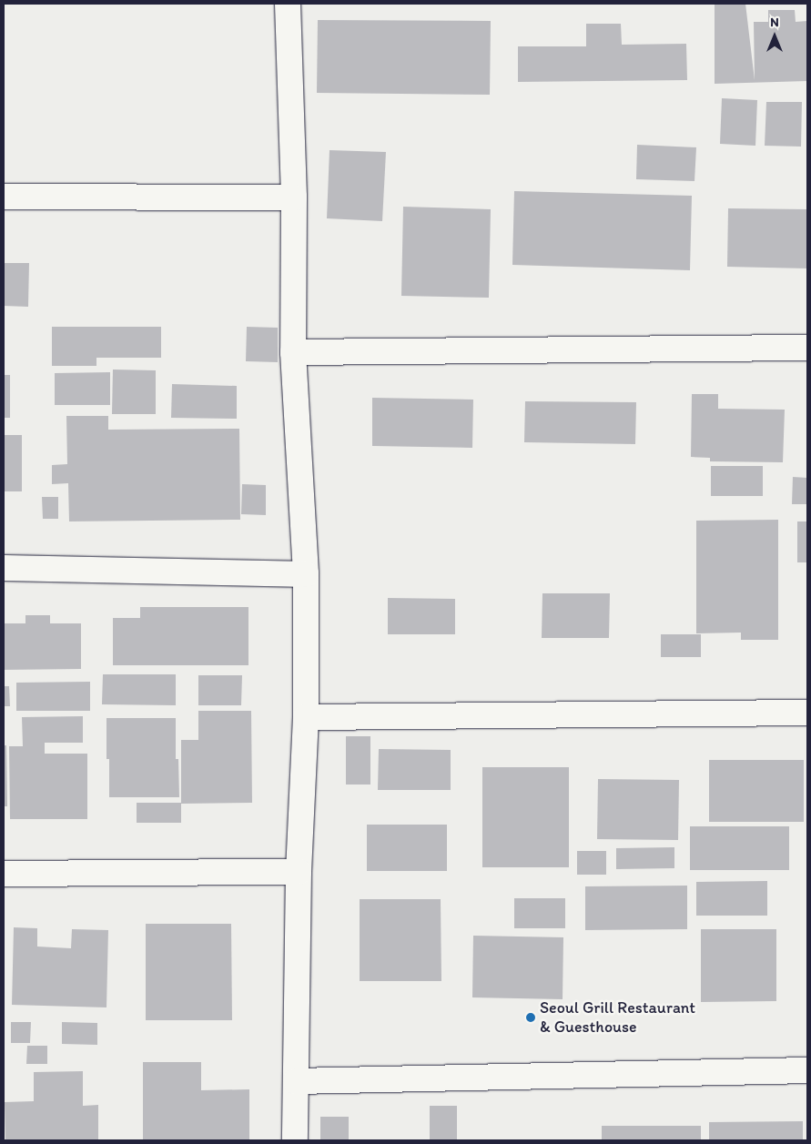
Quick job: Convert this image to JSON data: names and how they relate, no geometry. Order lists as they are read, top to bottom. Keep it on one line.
{"places":["Seoul Grill Restaurant & Guesthouse"],"north":"top"}
